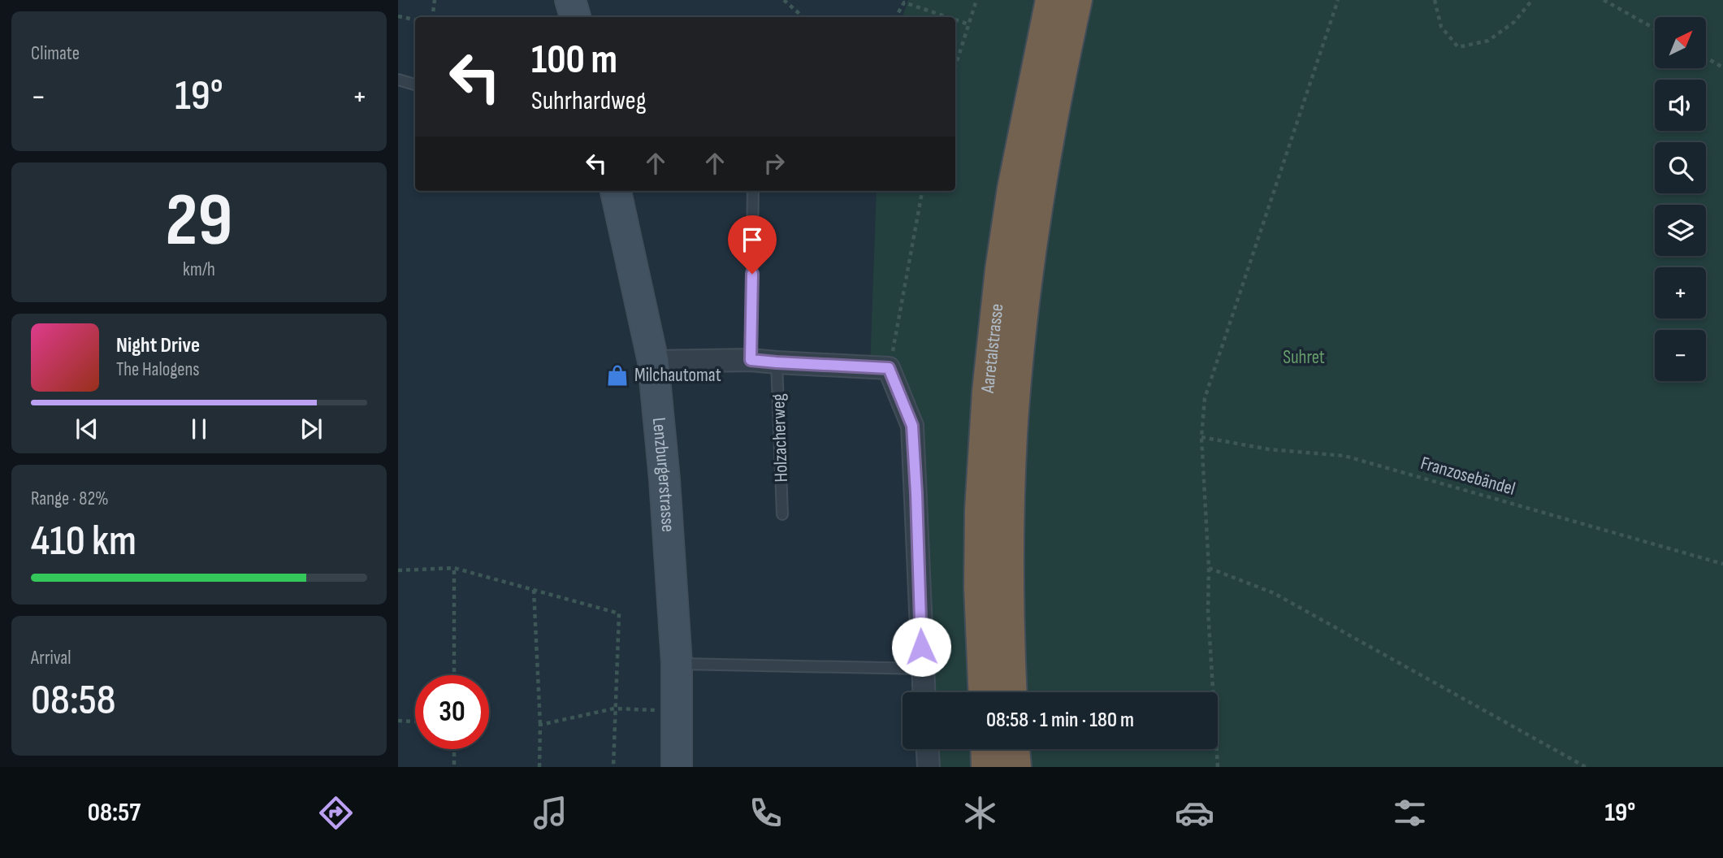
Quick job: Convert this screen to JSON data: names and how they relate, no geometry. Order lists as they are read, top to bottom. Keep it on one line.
{"streets":{"highway":["Aaretalstrasse"],"main road":["Lenzburgerstrasse"],"lane":["Holzacherweg"],"path":["Franzosebändel"]},"parks":["Suhret"],"places":{"shop":["Milchautomat"]},"north":"top right","page":{"tile":["Climate",["29","km/h"],["Range · 82%","410 km"],["Arrival","08:58"]],"map_buttons":["+","−"],"turn":["100 m","Suhrhardweg"],"heat":["−","19°","+"],"song":["Night Drive","The Halogens"],"limit":"30","trip":"08:58 · 1 min · 180 m","tabs":["08:57","19°"]}}
